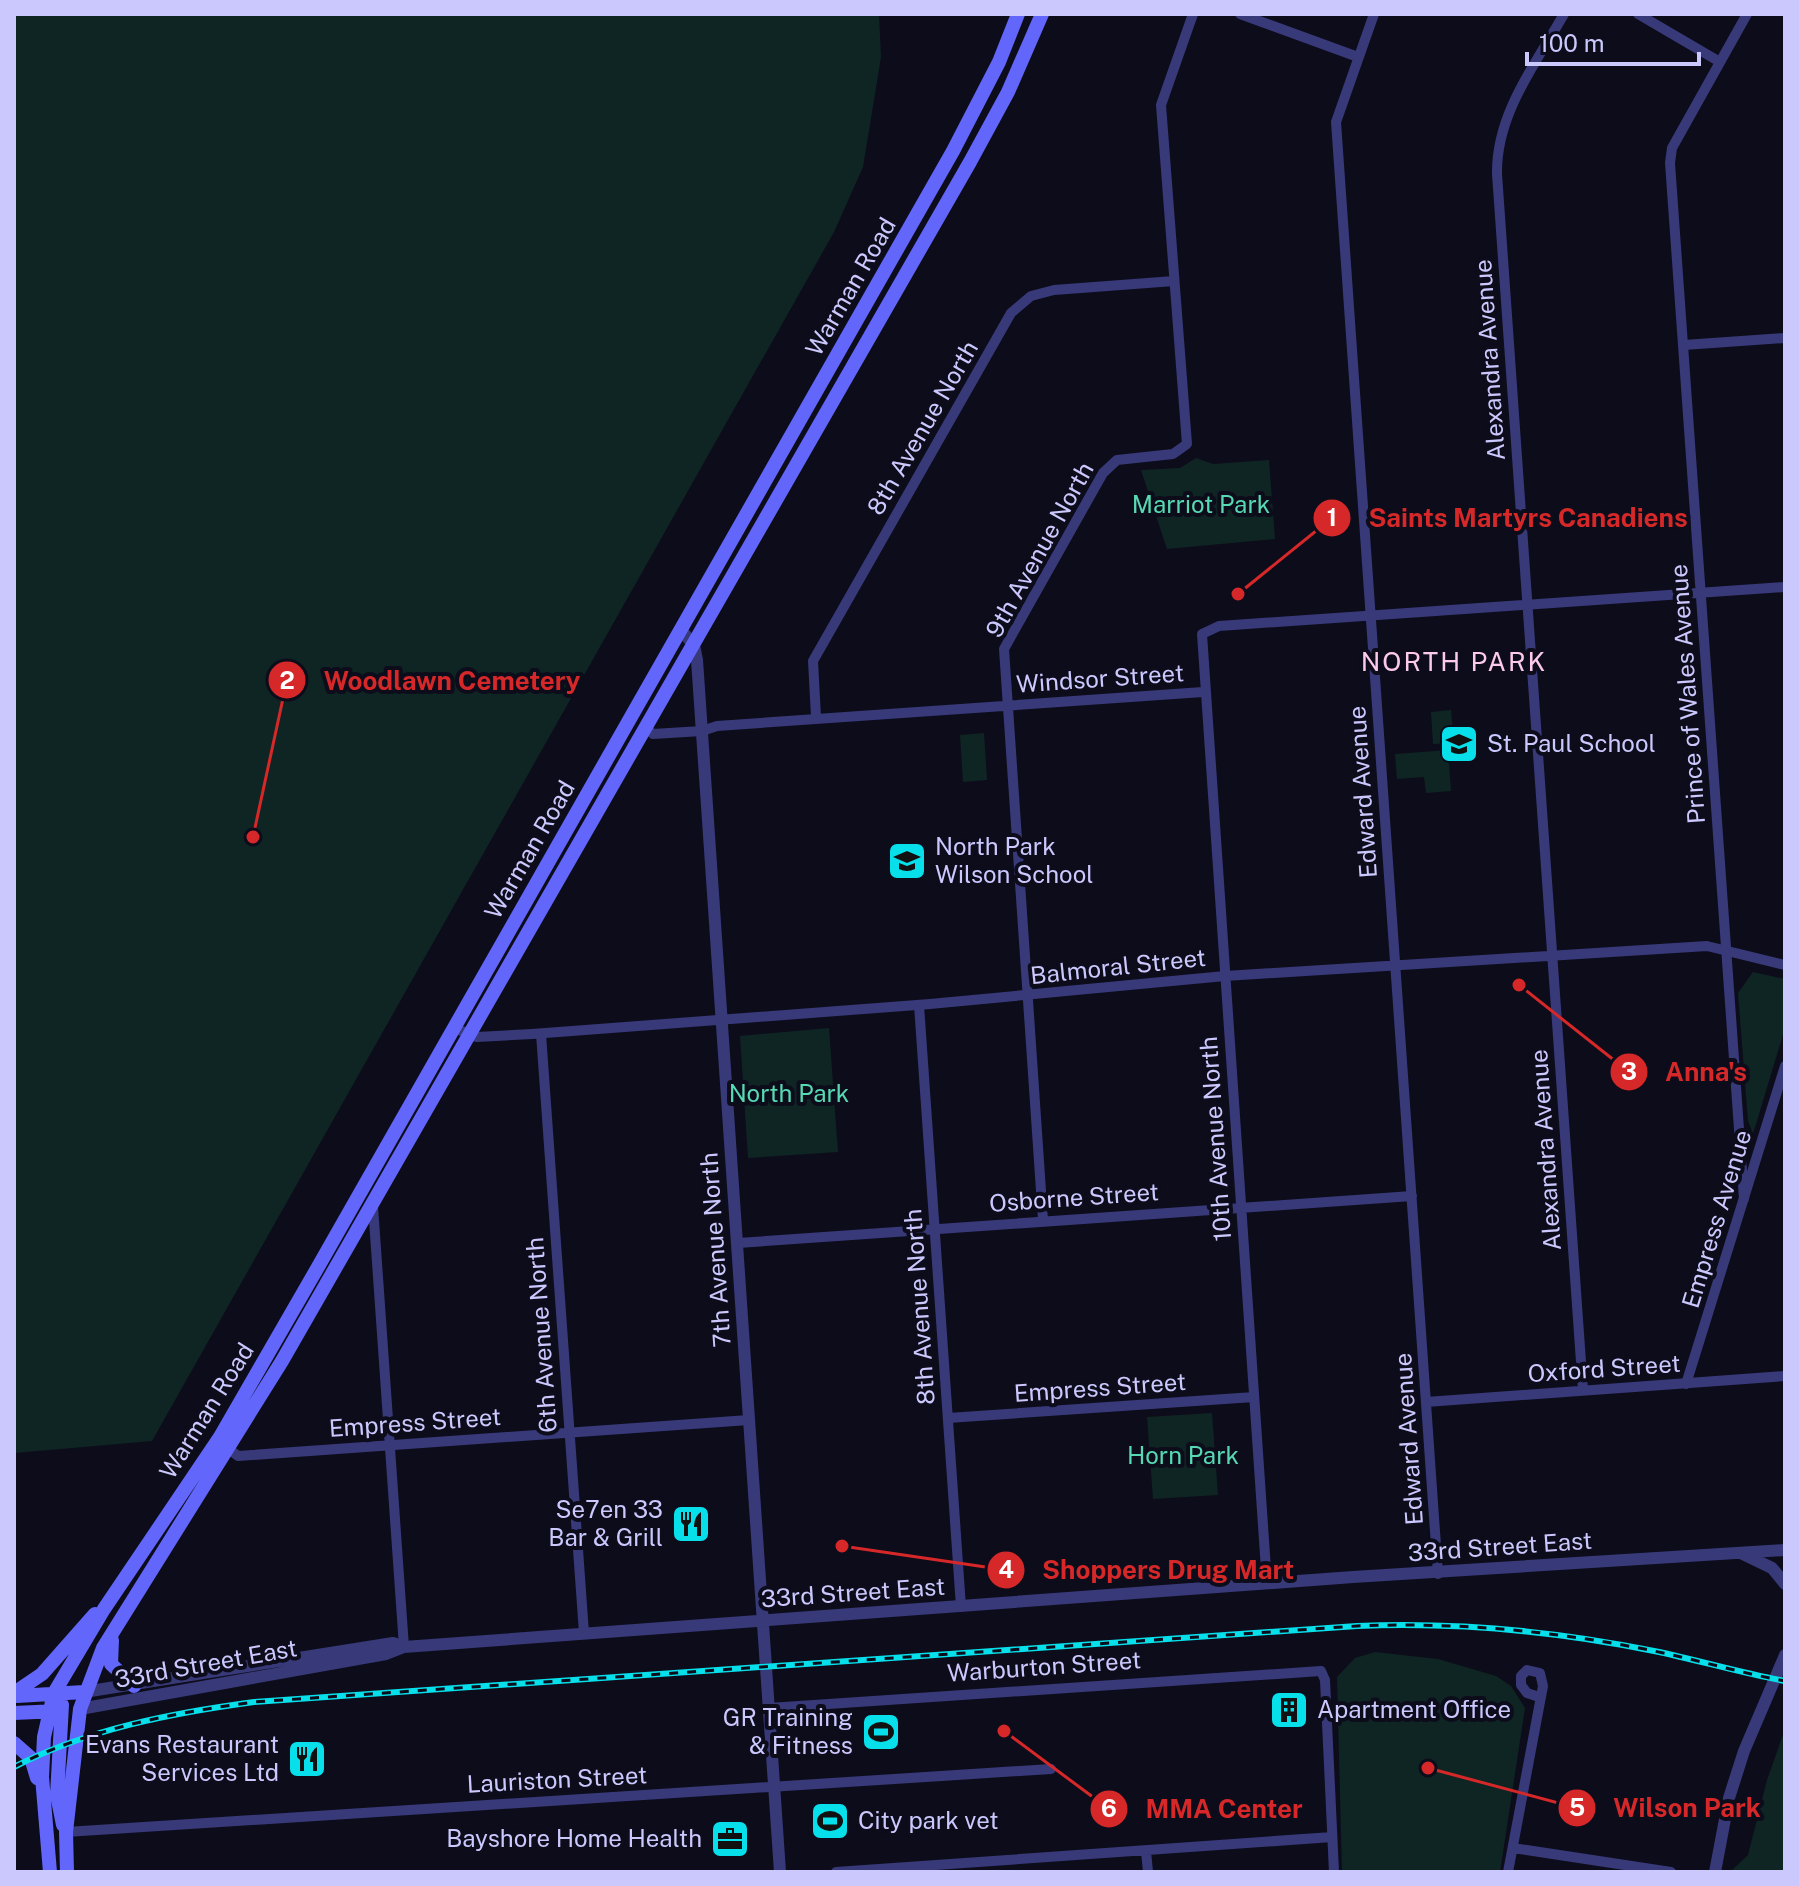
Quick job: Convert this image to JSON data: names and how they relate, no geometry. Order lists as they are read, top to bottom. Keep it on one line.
{"streets":{"main road":["Warman Road","33rd Street East"],"street":["Alexandra Avenue","8th Avenue North","9th Avenue North","Windsor Street","Prince of Wales Avenue","Edward Avenue","Balmoral Street","10th Avenue North","Osborne Street","Empress Avenue","7th Avenue North","6th Avenue North","Oxford Street","Empress Street","Warburton Street","Lauriston Street"]},"crossings":[["Warman Road","Windsor Street"],["Warman Road","Balmoral Street"],["Warman Road","7th Avenue North"],["Warman Road","Empress Street"],["Warman Road","33rd Street East"],["Warman Road","Lauriston Street"],["Alexandra Avenue","Windsor Street"],["Alexandra Avenue","Balmoral Street"],["Alexandra Avenue","Oxford Street"],["8th Avenue North","9th Avenue North"],["8th Avenue North","Windsor Street"],["8th Avenue North","Balmoral Street"],["8th Avenue North","Osborne Street"],["8th Avenue North","Empress Street"],["8th Avenue North","33rd Street East"],["9th Avenue North","Windsor Street"],["9th Avenue North","Balmoral Street"],["9th Avenue North","Osborne Street"],["Windsor Street","Prince of Wales Avenue"],["Windsor Street","Edward Avenue"],["Windsor Street","10th Avenue North"],["Windsor Street","7th Avenue North"],["Prince of Wales Avenue","Balmoral Street"],["Prince of Wales Avenue","Empress Avenue"],["Edward Avenue","Balmoral Street"],["Edward Avenue","Osborne Street"],["Edward Avenue","Oxford Street"],["Edward Avenue","33rd Street East"],["Balmoral Street","10th Avenue North"],["Balmoral Street","7th Avenue North"],["Balmoral Street","6th Avenue North"],["10th Avenue North","Osborne Street"],["10th Avenue North","Empress Street"],["10th Avenue North","33rd Street East"],["Osborne Street","7th Avenue North"],["Empress Avenue","Oxford Street"],["7th Avenue North","Empress Street"],["7th Avenue North","33rd Street East"],["7th Avenue North","Warburton Street"],["7th Avenue North","Lauriston Street"],["6th Avenue North","Empress Street"],["6th Avenue North","33rd Street East"]],"districts":["NORTH PARK"],"parks":["Marriot Park","North Park","Horn Park"],"places":{"other":["Saints Martyrs Canadiens","Woodlawn Cemetery","Anna's","Shoppers Drug Mart","MMA Center","Wilson Park"],"school or university":["St. Paul School","North Park Wilson School"],"restaurant":["Se7en 33 Bar & Grill","Evans Restaurant Services Ltd"],"building":["Apartment Office"],"sports":["GR Training & Fitness","City park vet"],"office":["Bayshore Home Health"]},"scale_bar":"100 m"}
